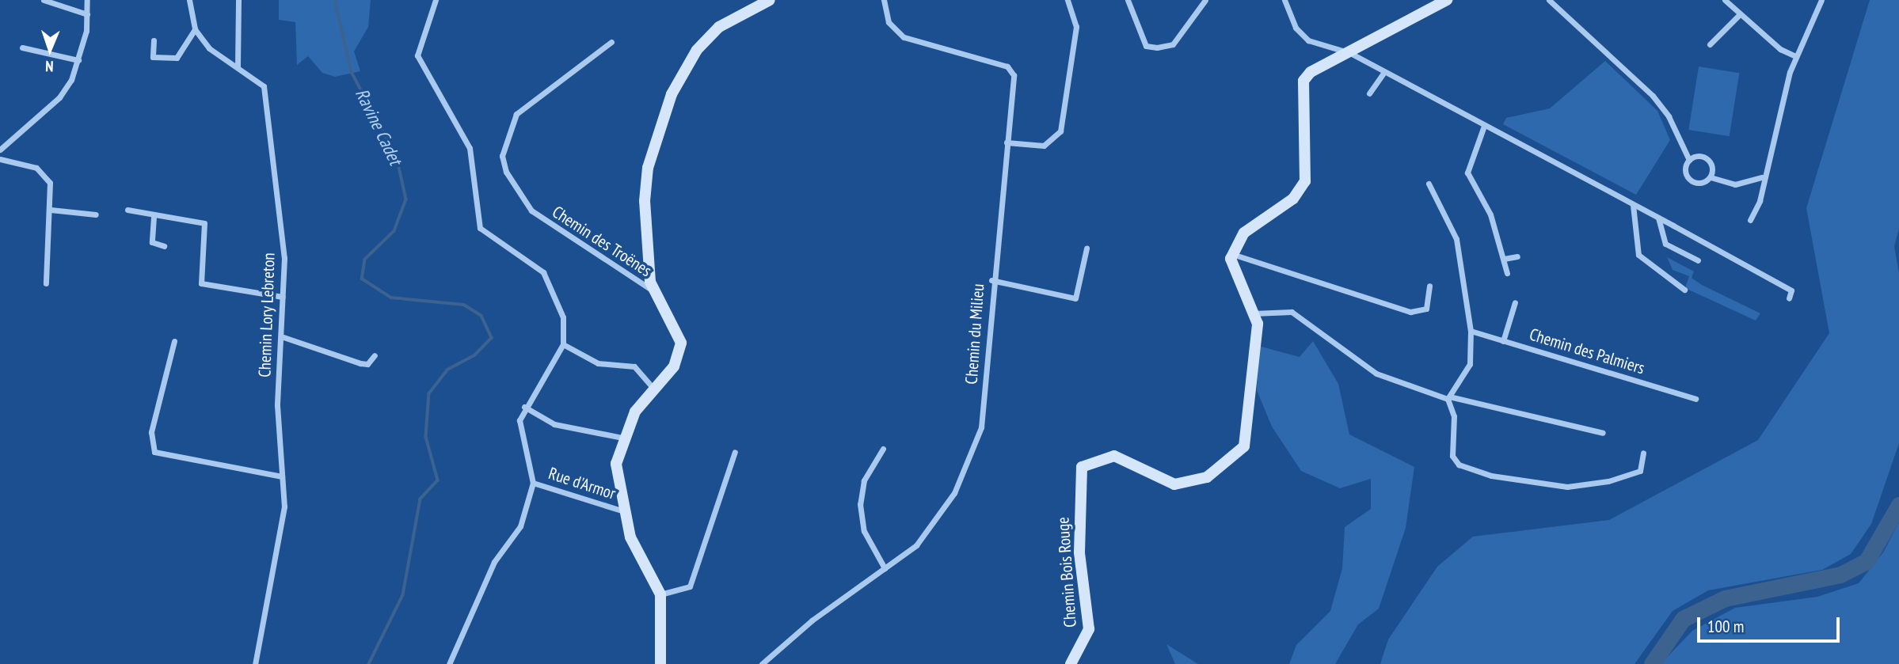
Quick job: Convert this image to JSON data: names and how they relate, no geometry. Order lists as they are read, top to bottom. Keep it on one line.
{"streets":{"street":["Chemin des Troënes","Chemin Lory Lebreton","Chemin du Milieu","Chemin des Palmiers","Rue d'Armor","Chemin Bois Rouge"]},"water":["Ravine Cadet"],"scale_bar":"100 m","north":"bottom"}
